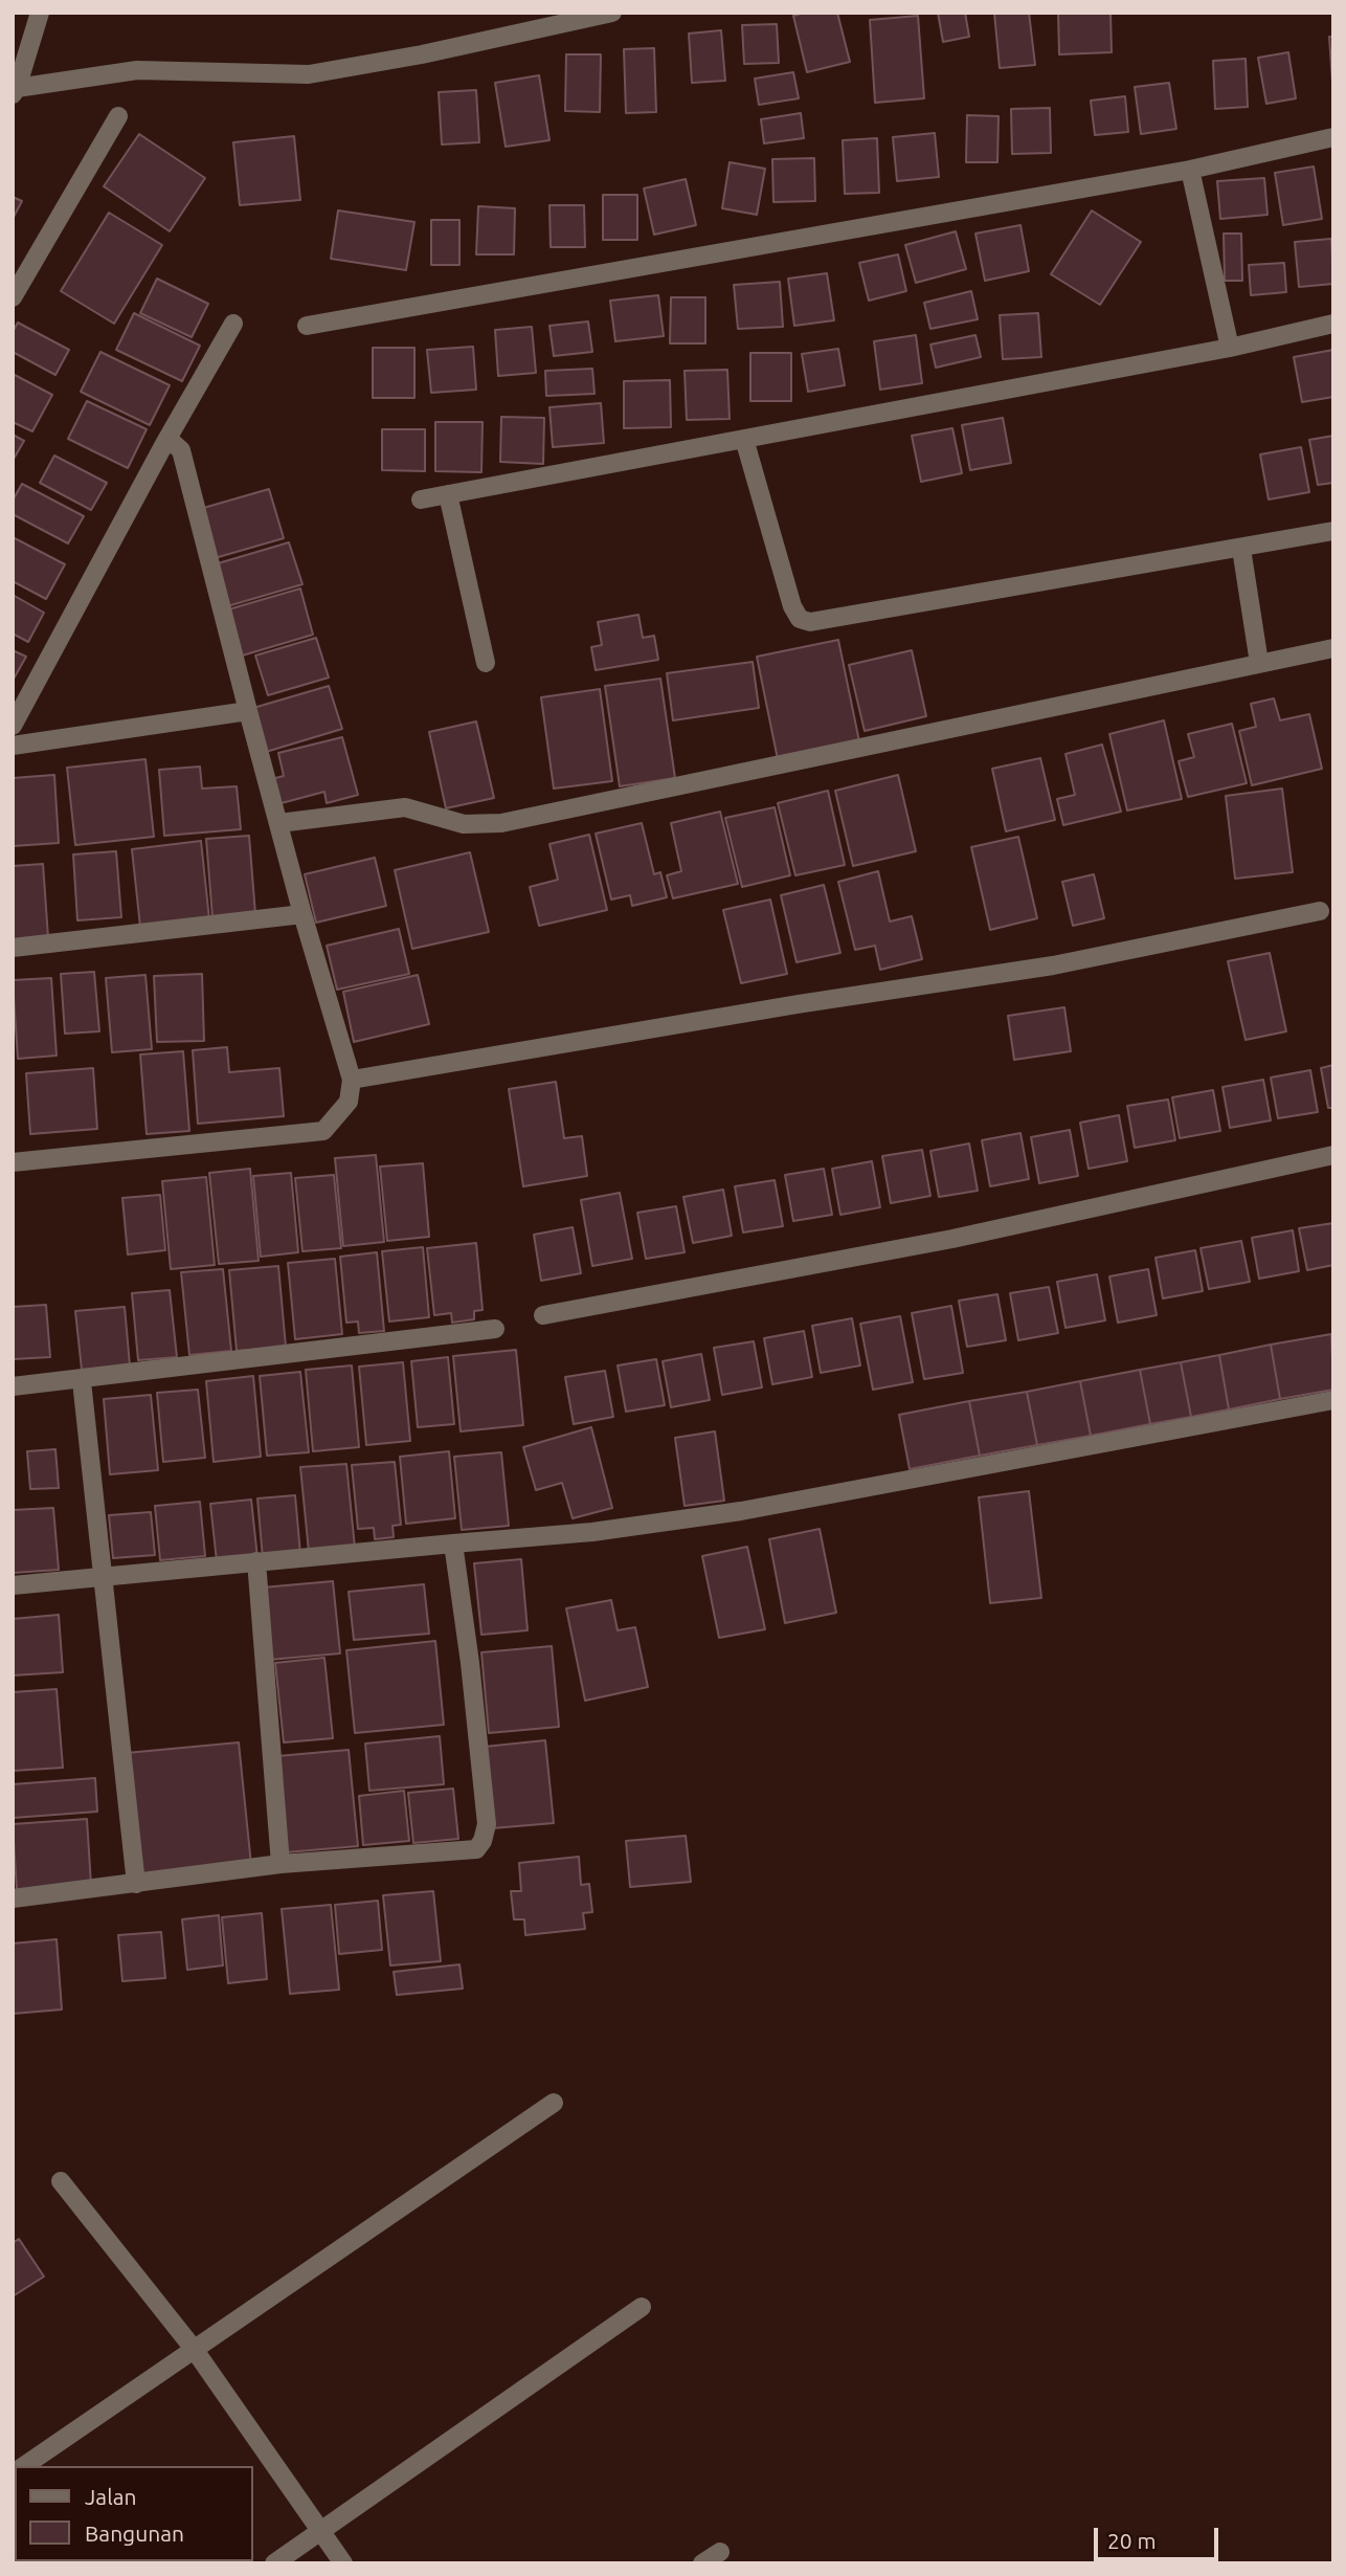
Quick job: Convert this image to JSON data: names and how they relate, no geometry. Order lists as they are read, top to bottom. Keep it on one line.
{"legend":["Jalan","Bangunan"],"scale_bar":"20 m"}
